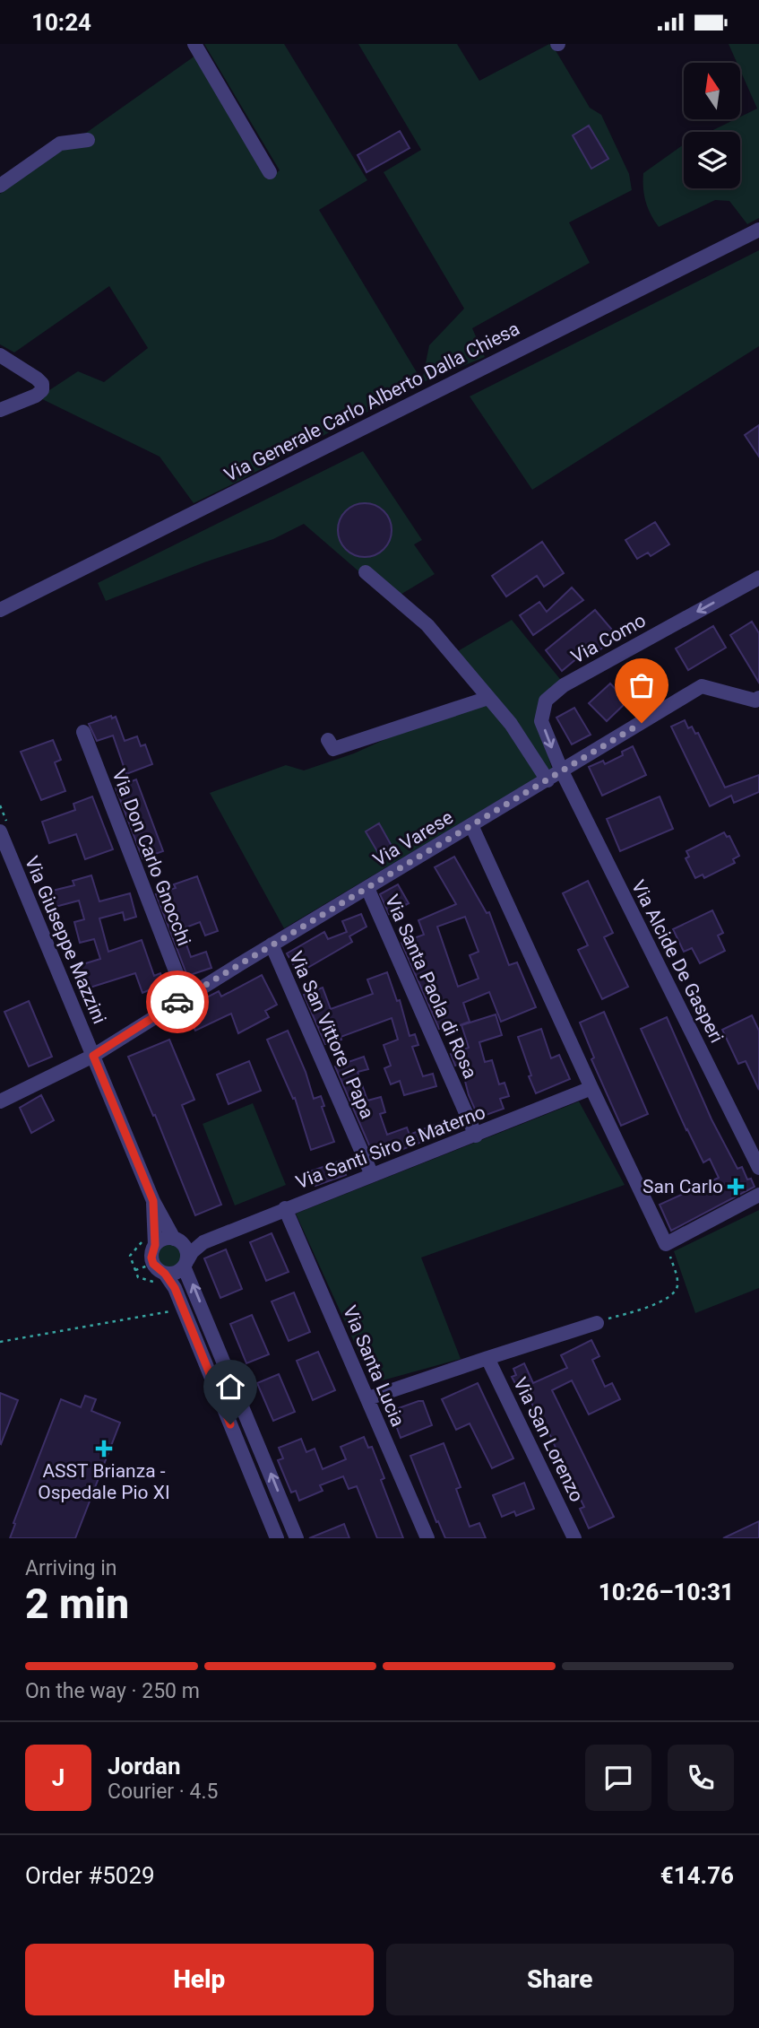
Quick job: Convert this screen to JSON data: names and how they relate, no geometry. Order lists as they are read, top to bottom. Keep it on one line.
{"streets":{"street":["Via Generale Carlo Alberto Dalla Chiesa","Via Como","Via Varese","Via Don Carlo Gnocchi","Via Giuseppe Mazzini","Via Alcide De Gasperi","Via Santa Paola di Rosa","Via San Vittore I Papa","Via Santi Siro e Materno","Via Santa Lucia","Via San Lorenzo"]},"crossings":[["Via Como","Via Varese"],["Via Como","Via Alcide De Gasperi"],["Via Varese","Via Don Carlo Gnocchi"],["Via Varese","Via Giuseppe Mazzini"],["Via Varese","Via Alcide De Gasperi"],["Via Varese","Via Santa Paola di Rosa"],["Via Varese","Via San Vittore I Papa"],["Via Giuseppe Mazzini","Via Santi Siro e Materno"],["Via Santa Paola di Rosa","Via Santi Siro e Materno"],["Via San Vittore I Papa","Via Santi Siro e Materno"],["Via Santi Siro e Materno","Via Santa Lucia"],["Via Santa Lucia","Via San Lorenzo"]],"one_way":["Via Como"],"places":{"health":["San Carlo","ASST Brianza - Ospedale Pio XI"]},"north":"top","page":{"status":"10:24","heading":["2 min","Arriving in","10:26–10:31"],"panel":["Jordan","Courier · 4.5","Order #5029","€14.76"],"bar":"On the way · 250 m","round":"J","buttons":["Help","Share"]}}
